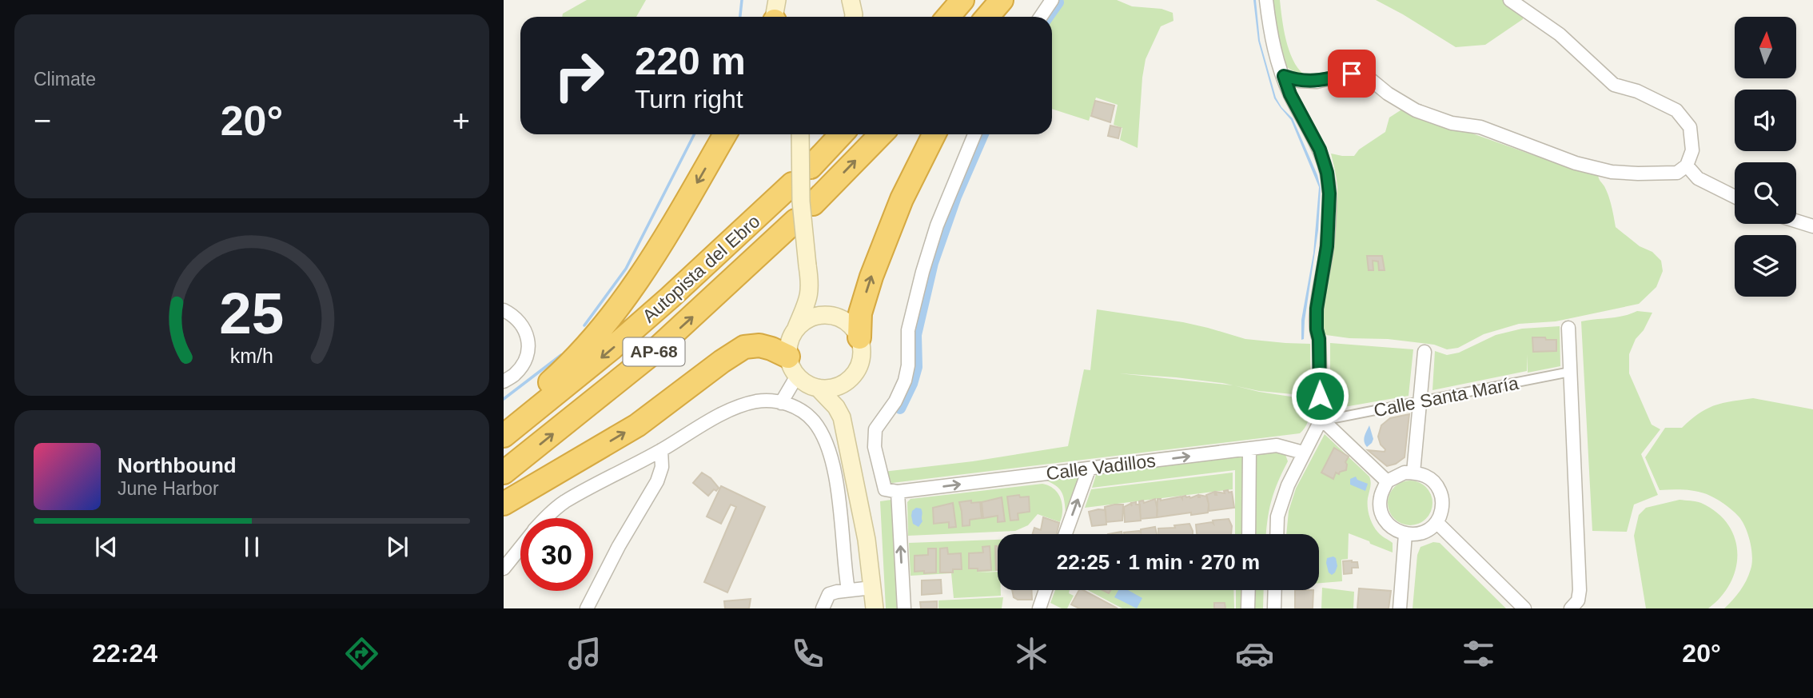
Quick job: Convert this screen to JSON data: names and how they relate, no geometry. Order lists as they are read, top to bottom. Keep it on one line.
{"streets":{"highway":["Autopista del Ebro","AP-68"],"street":["Calle Santa María","Calle Vadillos"]},"one_way":["Calle Vadillos"],"north":"top","page":{"tile":"Climate","turn":["220 m","Turn right"],"heat":["−","20°","+"],"song":["Northbound","June Harbor"],"limit":"30","trip":"22:25 · 1 min · 270 m","tabs":["22:24","20°"],"gauge":["25","km/h"]}}
